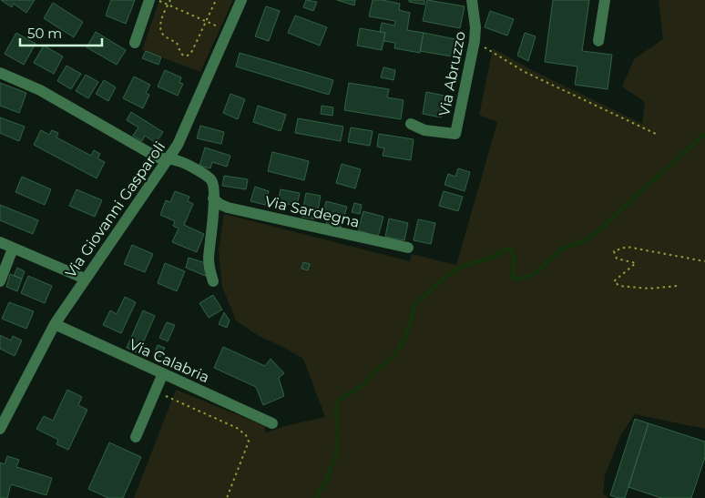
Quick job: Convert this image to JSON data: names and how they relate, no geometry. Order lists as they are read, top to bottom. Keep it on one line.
{"streets":{"street":["Via Abruzzo","Via Giovanni Gasparoli","Via Sardegna","Via Calabria"]},"crossings":[["Via Giovanni Gasparoli","Via Calabria"]],"scale_bar":"50 m"}
